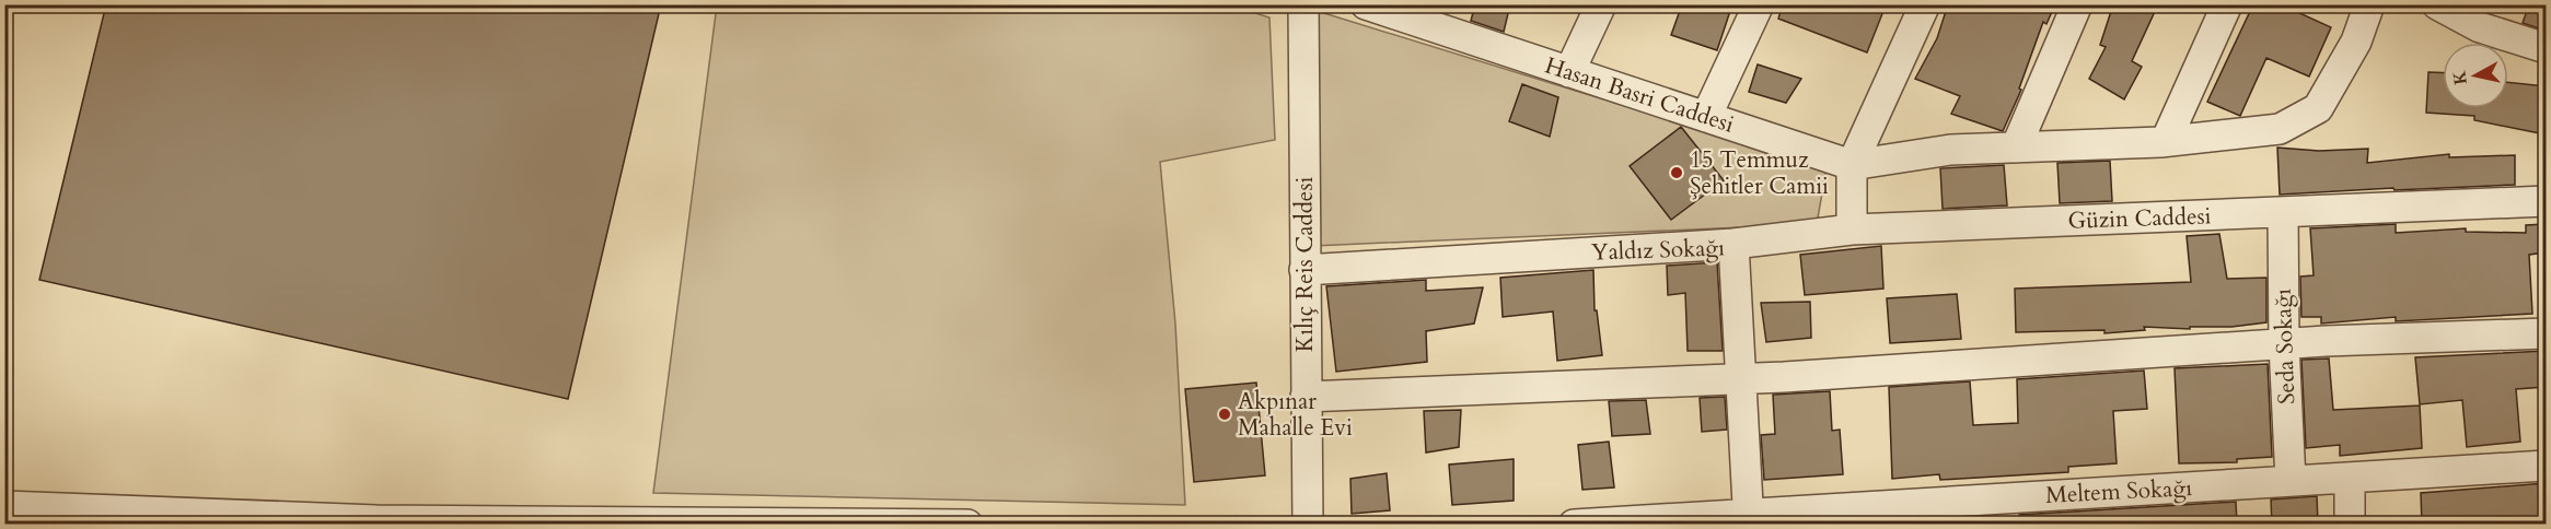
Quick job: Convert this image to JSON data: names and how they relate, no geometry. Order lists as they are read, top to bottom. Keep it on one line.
{"streets":{"street":["Hasan Basri Caddesi","Güzin Caddesi","Yaldız Sokağı","Kılıç Reis Caddesi","Seda Sokağı","Meltem Sokağı"]},"crossings":[["Güzin Caddesi","Yaldız Sokağı"],["Güzin Caddesi","Seda Sokağı"],["Yaldız Sokağı","Kılıç Reis Caddesi"],["Yaldız Sokağı","Meltem Sokağı"],["Seda Sokağı","Meltem Sokağı"]],"places":["15 Temmuz Şehitler Camii","Akpınar Mahalle Evi"],"north":"left"}
